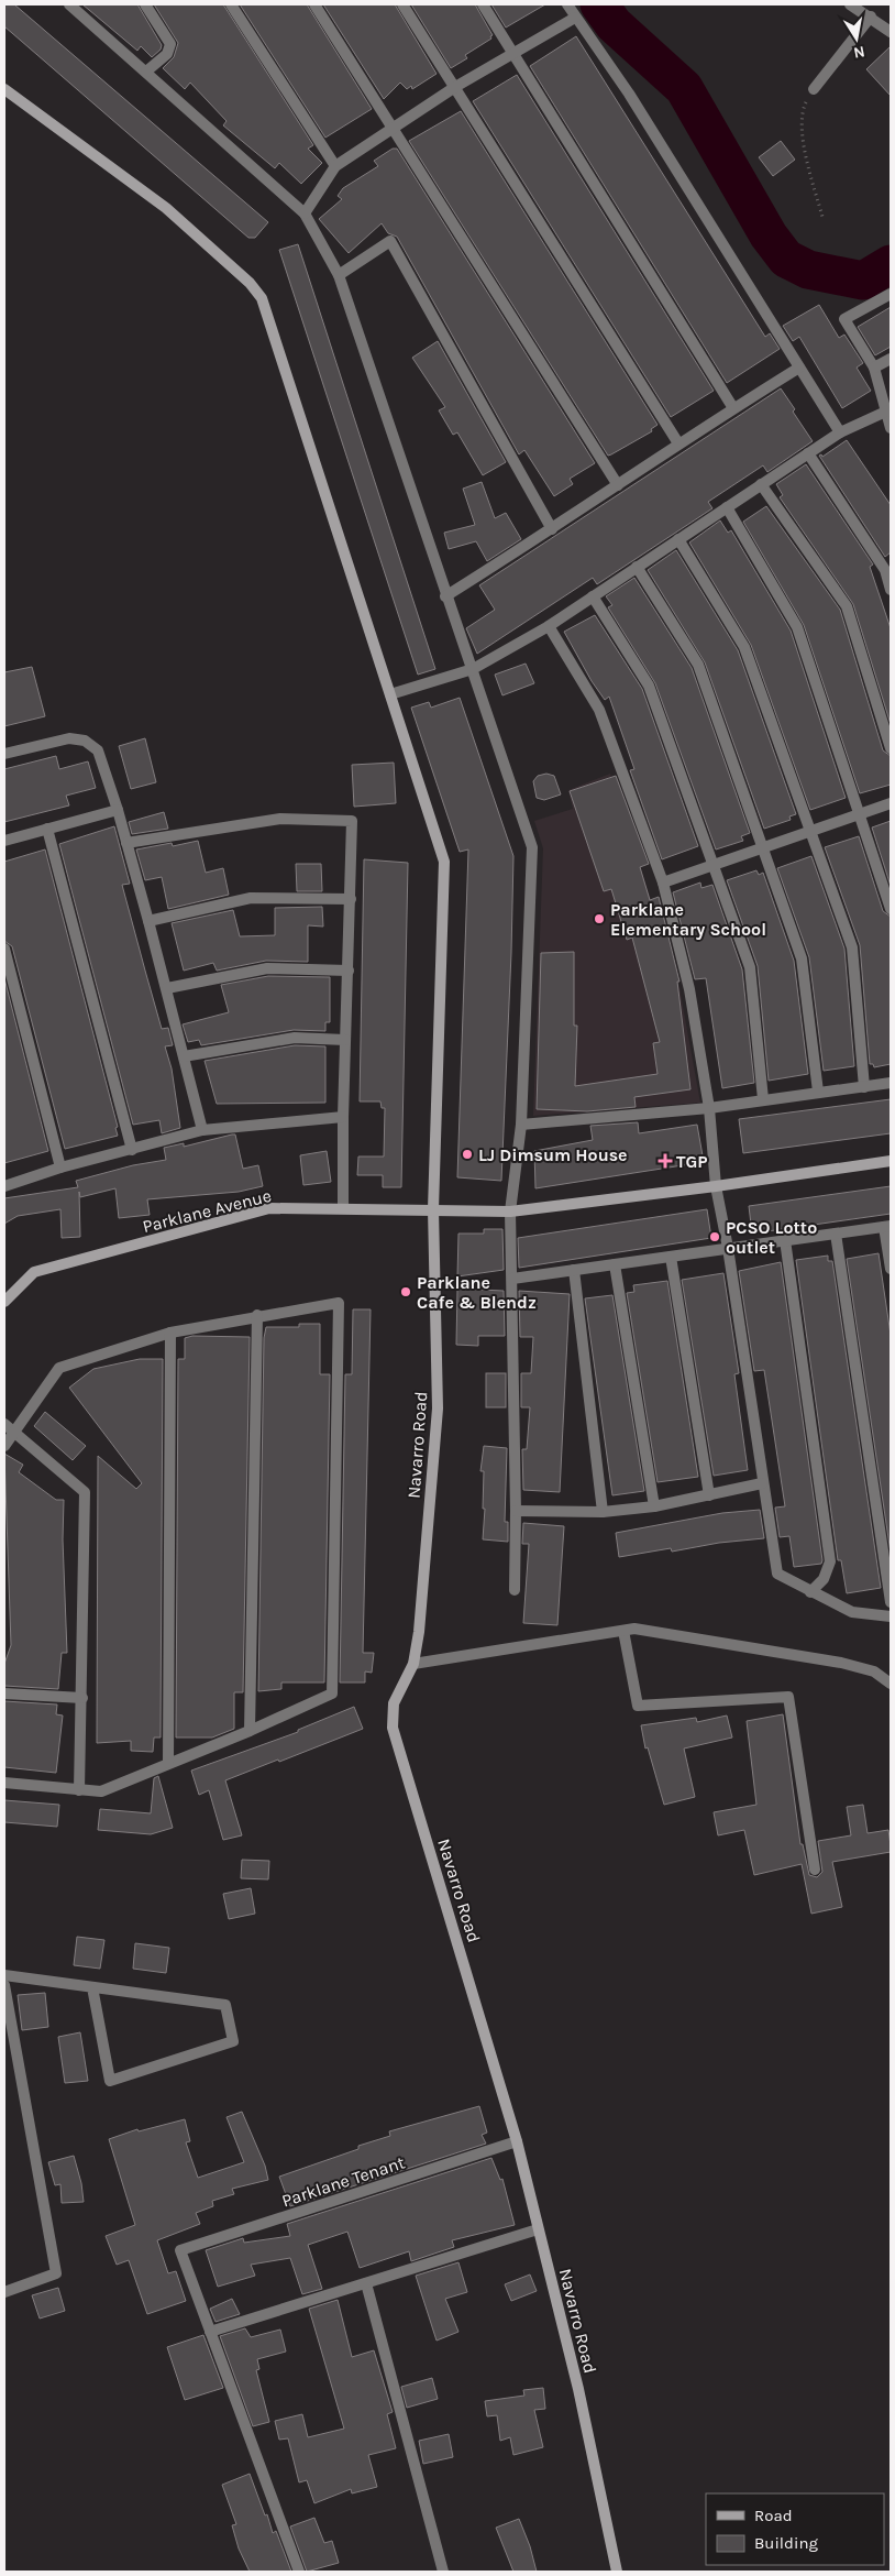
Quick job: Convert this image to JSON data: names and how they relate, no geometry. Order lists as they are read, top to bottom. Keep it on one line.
{"streets":{"street":["Parklane Avenue","Navarro Road","Parklane Tenant"]},"crossings":[["Parklane Avenue","Navarro Road"],["Navarro Road","Parklane Tenant"]],"places":{"other":["Parklane Elementary School","LJ Dimsum House","PCSO Lotto outlet","Parklane Cafe & Blendz"],"health":["TGP"]},"legend":["Road","Building"],"north":"bottom"}
